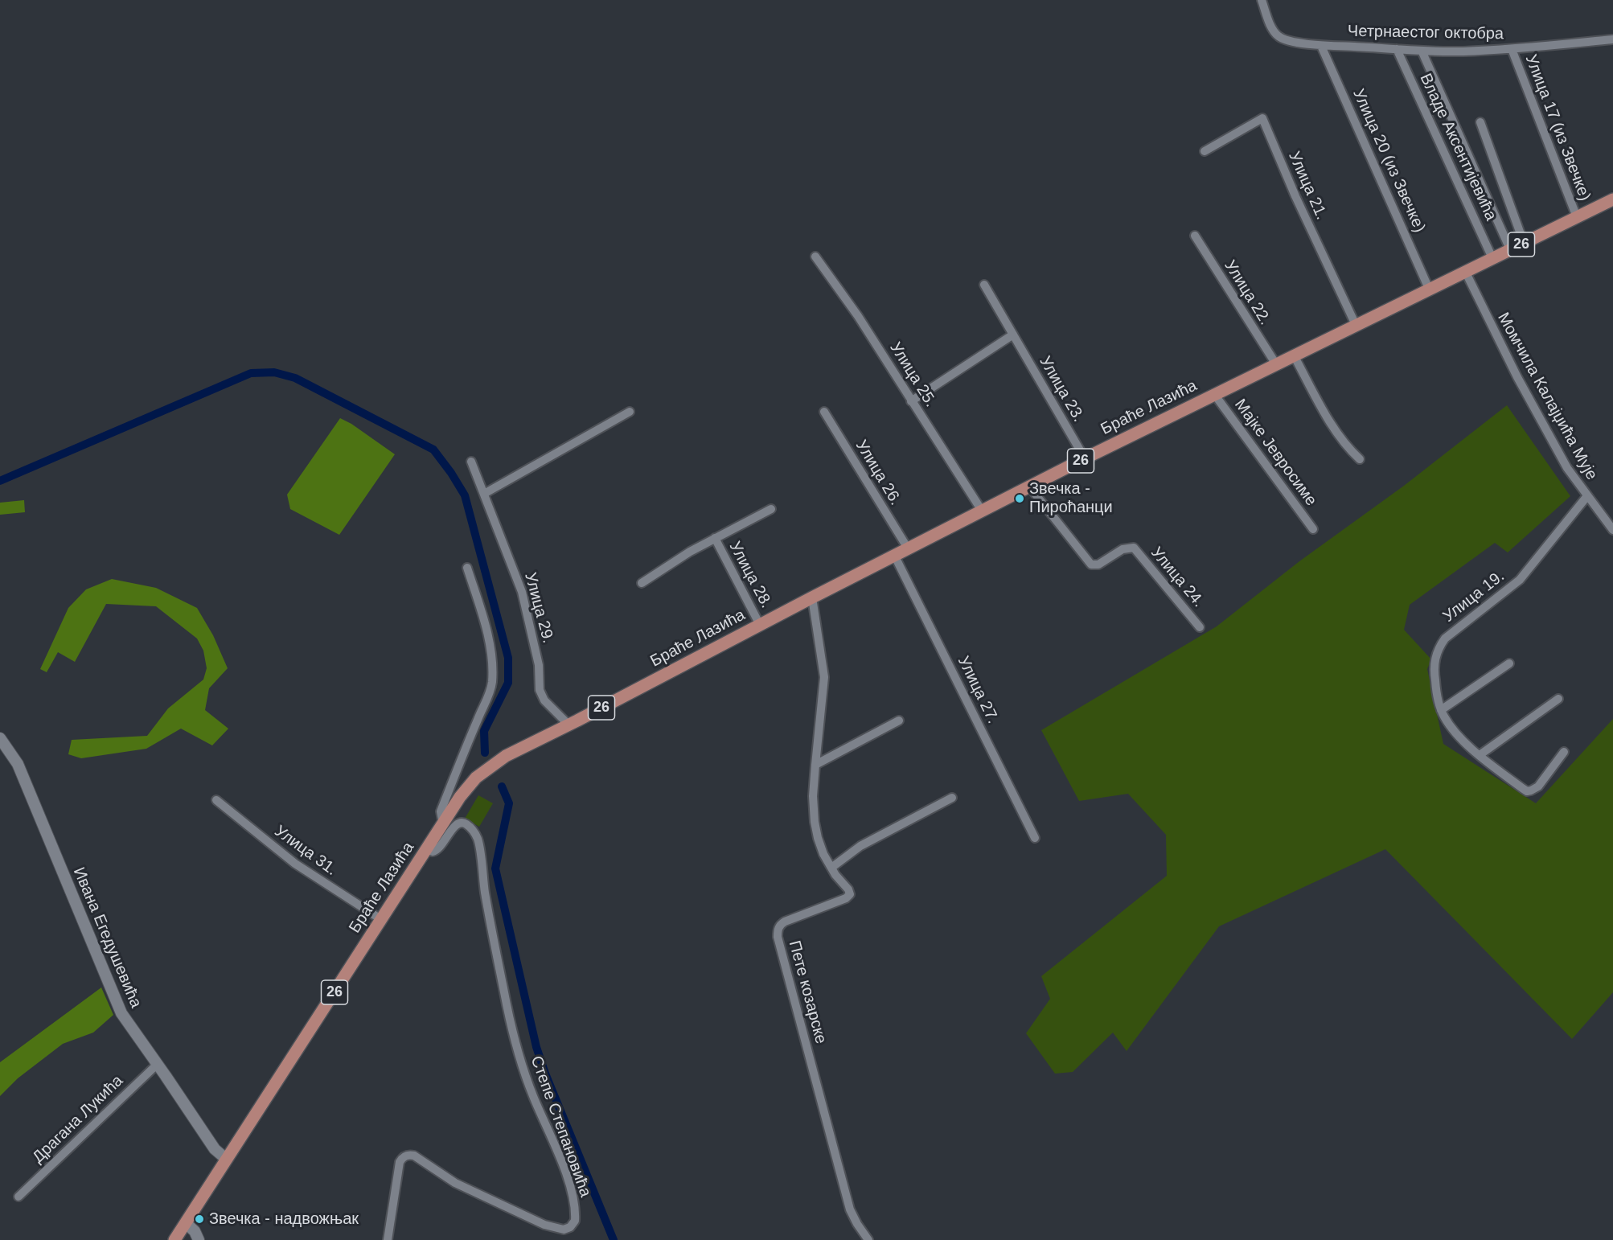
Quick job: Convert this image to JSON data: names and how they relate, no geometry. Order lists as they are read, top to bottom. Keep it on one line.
{"streets":{"main road":["26","Браће Лазића","Ивана Егедушевића"],"street":["Четрнаестог октобра","Улица 17 (из Звечке)","Владе Аксентијевића","Улица 20 (из Звечке)","Улица 21.","Улица 22.","Улица 25.","Улица 23.","Момчила Калајџића Мује","Мајке Јевросиме","Улица 26.","Улица 28.","Улица 24.","Улица 19.","Улица 29.","Улица 27.","Улица 31.","Пете козарске","Драгана Лукића","Степе Степановића"]},"crossings":[["Четрнаестог октобра","Улица 17 (из Звечке)"],["Четрнаестог октобра","Владе Аксентијевића"],["Четрнаестог октобра","Улица 20 (из Звечке)"],["Улица 17 (из Звечке)","26"],["Владе Аксентијевића","26"],["Улица 20 (из Звечке)","26"],["Улица 20 (из Звечке)","Браће Лазића"],["Улица 21.","Браће Лазића"],["26","Момчила Калајџића Мује"],["26","Браће Лазића"],["Улица 22.","Браће Лазића"],["Улица 25.","Браће Лазића"],["Улица 23.","Браће Лазића"],["Момчила Калајџића Мује","Улица 19."],["Браће Лазића","Мајке Јевросиме"],["Браће Лазића","Улица 26."],["Браће Лазића","Улица 28."],["Браће Лазића","Улица 24."],["Браће Лазића","Улица 29."],["Браће Лазића","Улица 27."],["Браће Лазића","Улица 31."],["Браће Лазића","Ивана Егедушевића"],["Браће Лазића","Пете козарске"],["Браће Лазића","Степе Степановића"],["Ивана Егедушевића","Драгана Лукића"]],"places":["Звечка - Пироћанци","Звечка - надвожњак"]}
